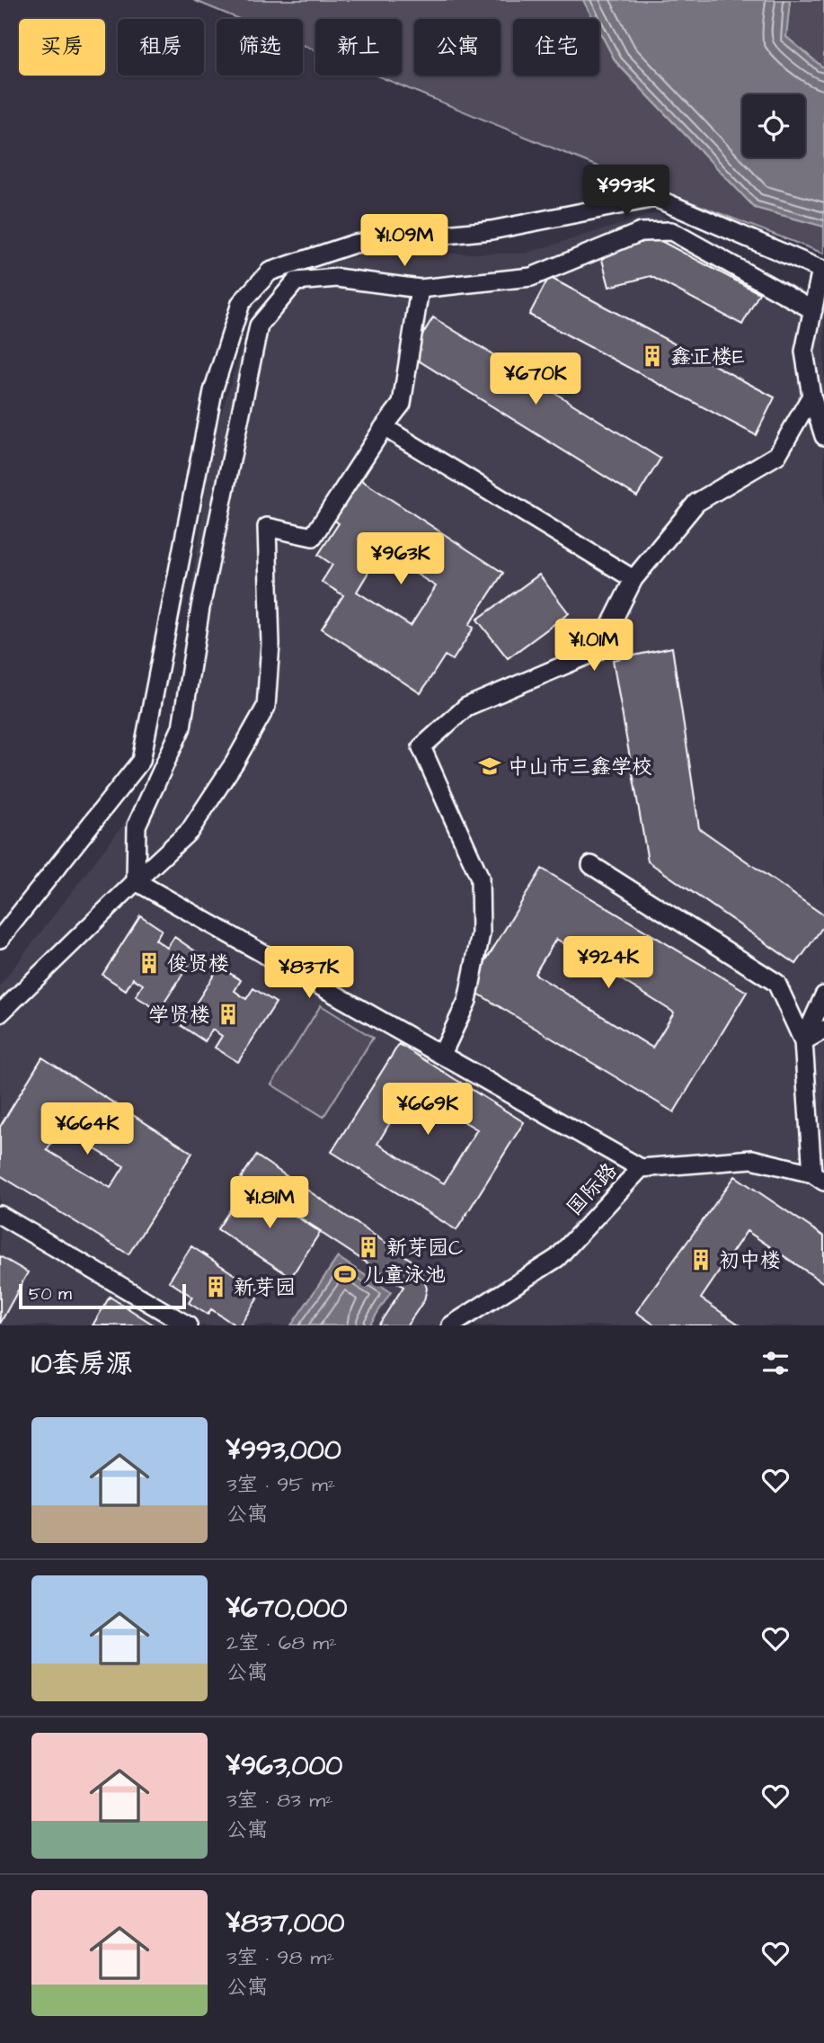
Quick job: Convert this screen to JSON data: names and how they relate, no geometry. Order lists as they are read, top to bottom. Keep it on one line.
{"streets":{"street":["国际路"]},"places":{"building":["鑫正楼E","俊贤楼","学贤楼","新芽园C","初中楼","新芽园"],"school or university":["中山市三鑫学校"],"sports":["儿童泳池"]},"scale_bar":"50 m","page":{"chip":["买房","租房","筛选","新上","公寓","住宅"],"price":["¥993K","¥1.09M","¥670K","¥963K","¥1.01M","¥924K","¥837K","¥669K","¥664K","¥1.81M"],"scale":"50 m","heading":"10套房源","list":[{"name":"¥993,000","note":"3室 · 95 m² · 公寓"},{"name":"¥670,000","note":"2室 · 68 m² · 公寓"},{"name":"¥963,000","note":"3室 · 83 m² · 公寓"},{"name":"¥837,000","note":"3室 · 98 m² · 公寓"}]}}
